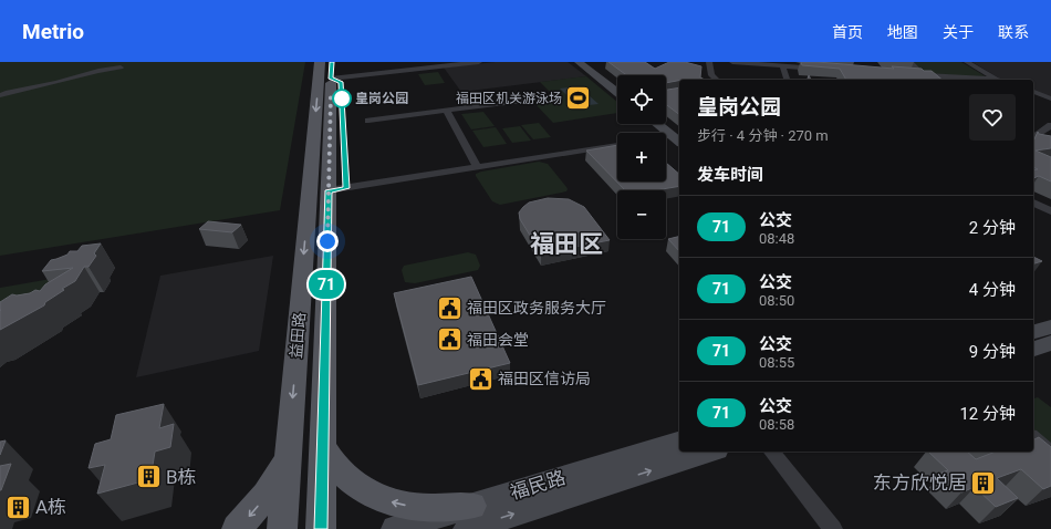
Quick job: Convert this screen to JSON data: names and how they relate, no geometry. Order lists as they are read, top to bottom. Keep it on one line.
{"streets":{"main road":["益田路","福民路"]},"districts":["福田区"],"places":{"other":["皇岗公园"],"sports":["福田区机关游泳场"],"public building":["福田区政务服务大厅","福田会堂","福田区信访局"],"building":["B栋","东方欣悦居","A栋"]},"lines":["bus line 71"],"page":{"header":"Metrio","nav":["首页","地图","关于","联系"],"on_map":"71","map_buttons":["+","−"],"heading":[["皇岗公园","步行 · 4 分钟 · 270 m"],"发车时间"],"list":[{"mark":"71","name":"公交","note":"08:48","value":"2 分钟"},{"mark":"71","name":"公交","note":"08:50","value":"4 分钟"},{"mark":"71","name":"公交","note":"08:55","value":"9 分钟"},{"mark":"71","name":"公交","note":"08:58","value":"12 分钟"}]}}
